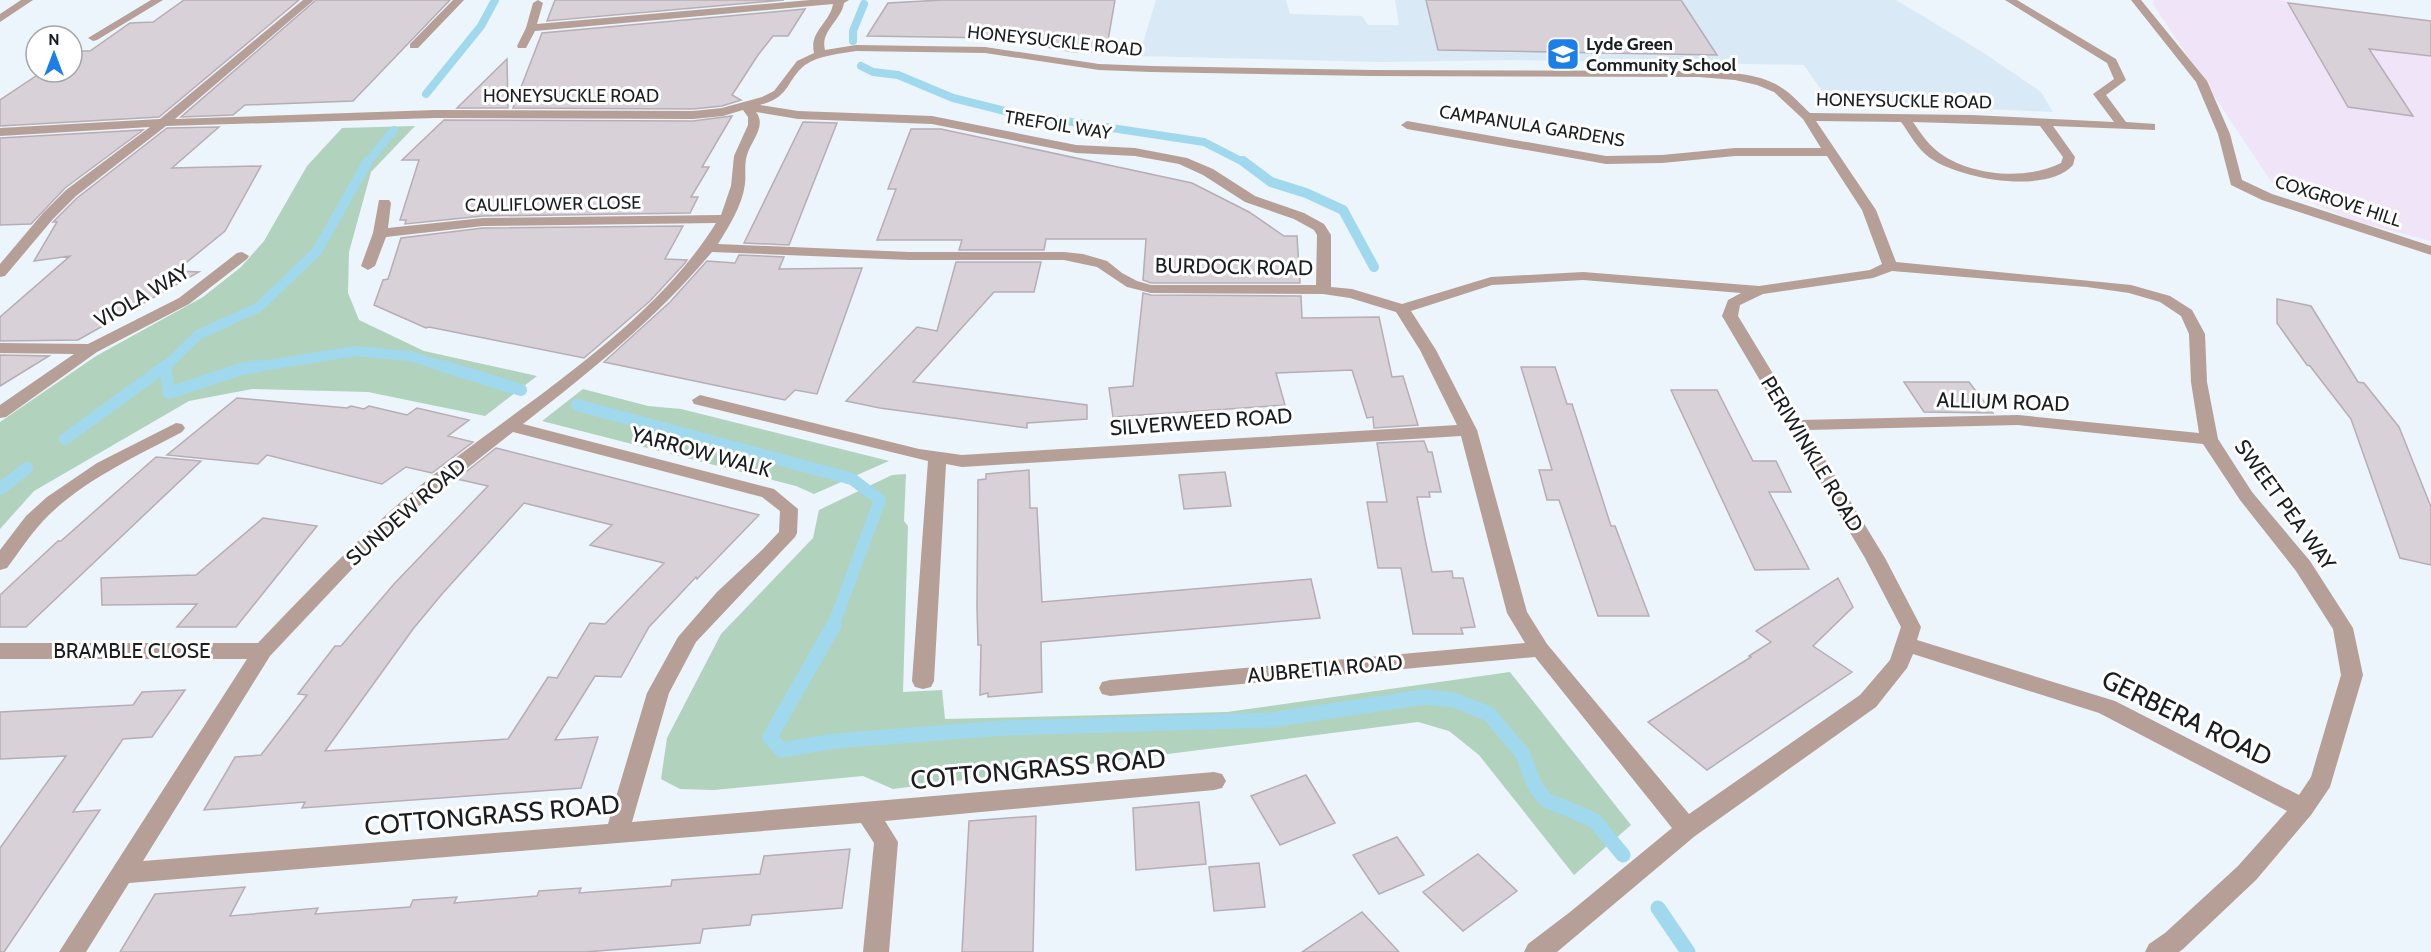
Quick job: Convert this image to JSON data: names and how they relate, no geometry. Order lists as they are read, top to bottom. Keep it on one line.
{"streets":{"street":["HONEYSUCKLE ROAD","TREFOIL WAY","CAMPANULA GARDENS","COXGROVE HILL","CAULIFLOWER CLOSE","BURDOCK ROAD","VIOLA WAY","ALLIUM ROAD","SILVERWEED ROAD","YARROW WALK","PERIWINKLE ROAD","SWEET PEA WAY","SUNDEW ROAD","BRAMBLE CLOSE","AUBRETIA ROAD","GERBERA ROAD","COTTONGRASS ROAD"]},"crossings":[["HONEYSUCKLE ROAD","TREFOIL WAY"],["HONEYSUCKLE ROAD","SUNDEW ROAD"],["TREFOIL WAY","BURDOCK ROAD"],["TREFOIL WAY","SUNDEW ROAD"],["CAULIFLOWER CLOSE","SUNDEW ROAD"],["BURDOCK ROAD","SUNDEW ROAD"],["ALLIUM ROAD","PERIWINKLE ROAD"],["ALLIUM ROAD","SWEET PEA WAY"],["YARROW WALK","SUNDEW ROAD"],["YARROW WALK","COTTONGRASS ROAD"],["PERIWINKLE ROAD","SWEET PEA WAY"],["PERIWINKLE ROAD","GERBERA ROAD"],["SWEET PEA WAY","GERBERA ROAD"],["SUNDEW ROAD","BRAMBLE CLOSE"],["SUNDEW ROAD","COTTONGRASS ROAD"]],"places":{"school or university":["Lyde Green Community School"]},"north":"top"}
